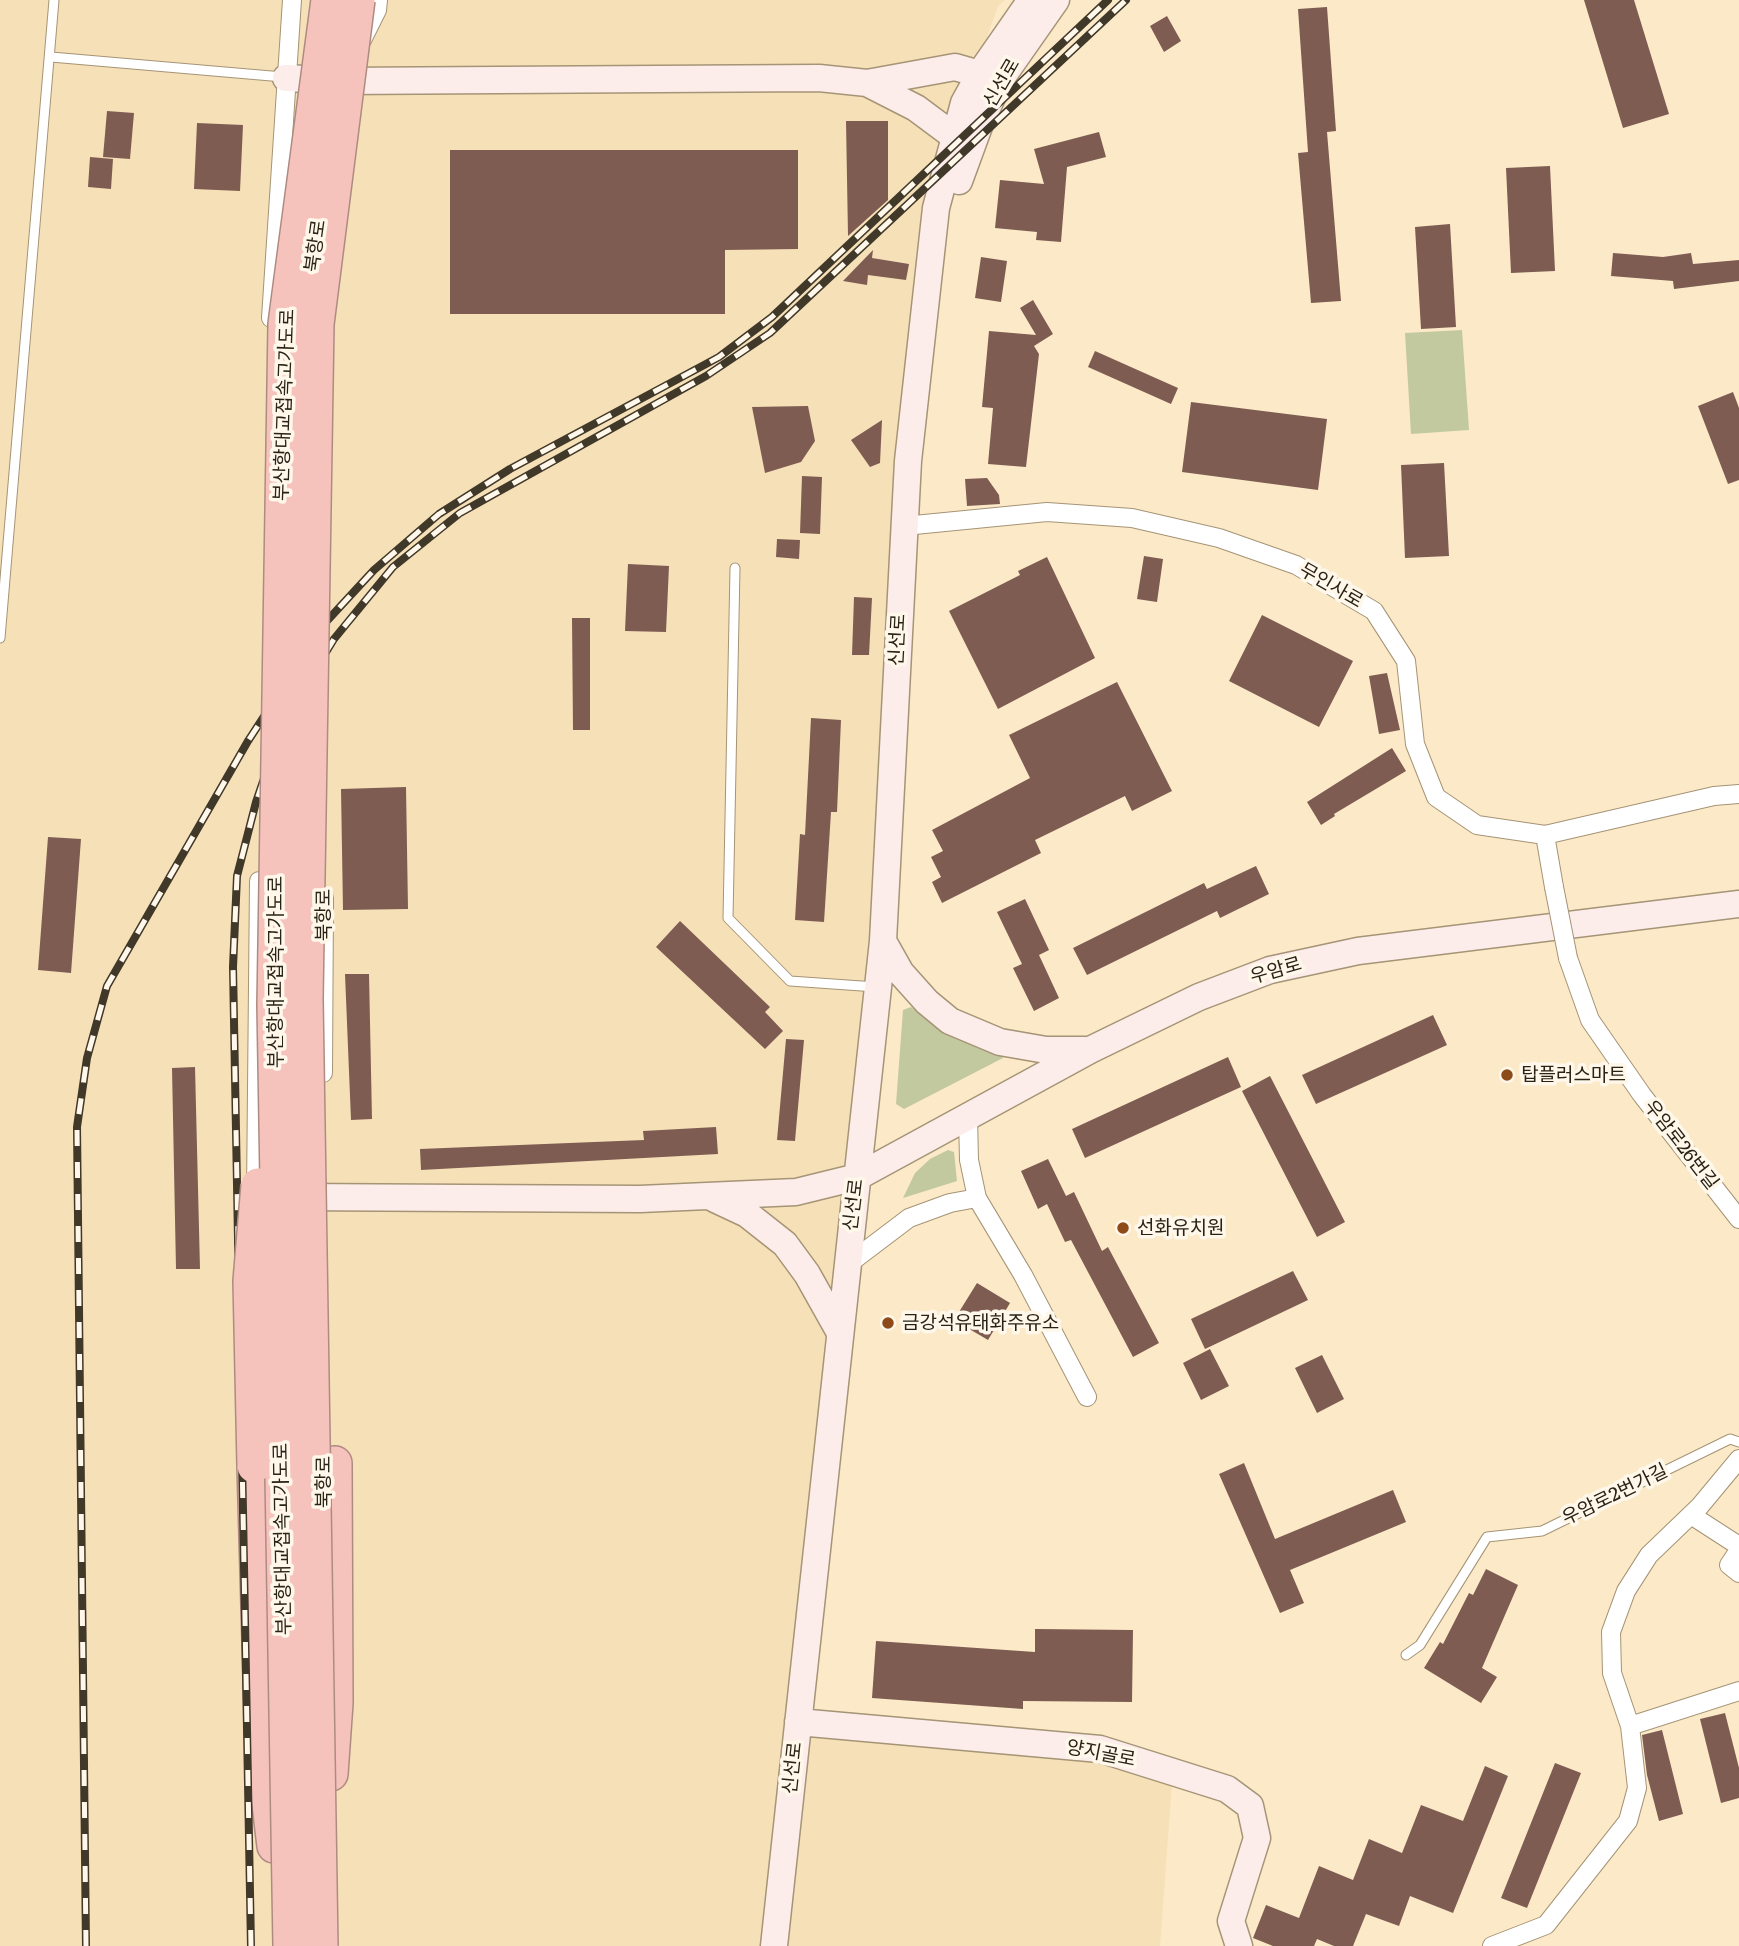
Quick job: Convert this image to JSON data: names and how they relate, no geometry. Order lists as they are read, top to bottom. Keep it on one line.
{"streets":{"highway":["부산항대교접속고가도로"],"main road":["신선로","우암로","양지골로"],"street":["북항로","무인사로","우암로26번길"],"lane":["우암로2번가길"]},"crossings":[["신선로","무인사로"],["신선로","우암로"],["신선로","양지골로"],["북항로","우암로"],["무인사로","우암로26번길"]],"places":["탑플러스마트","선화유치원","금강석유태화주유소"]}
